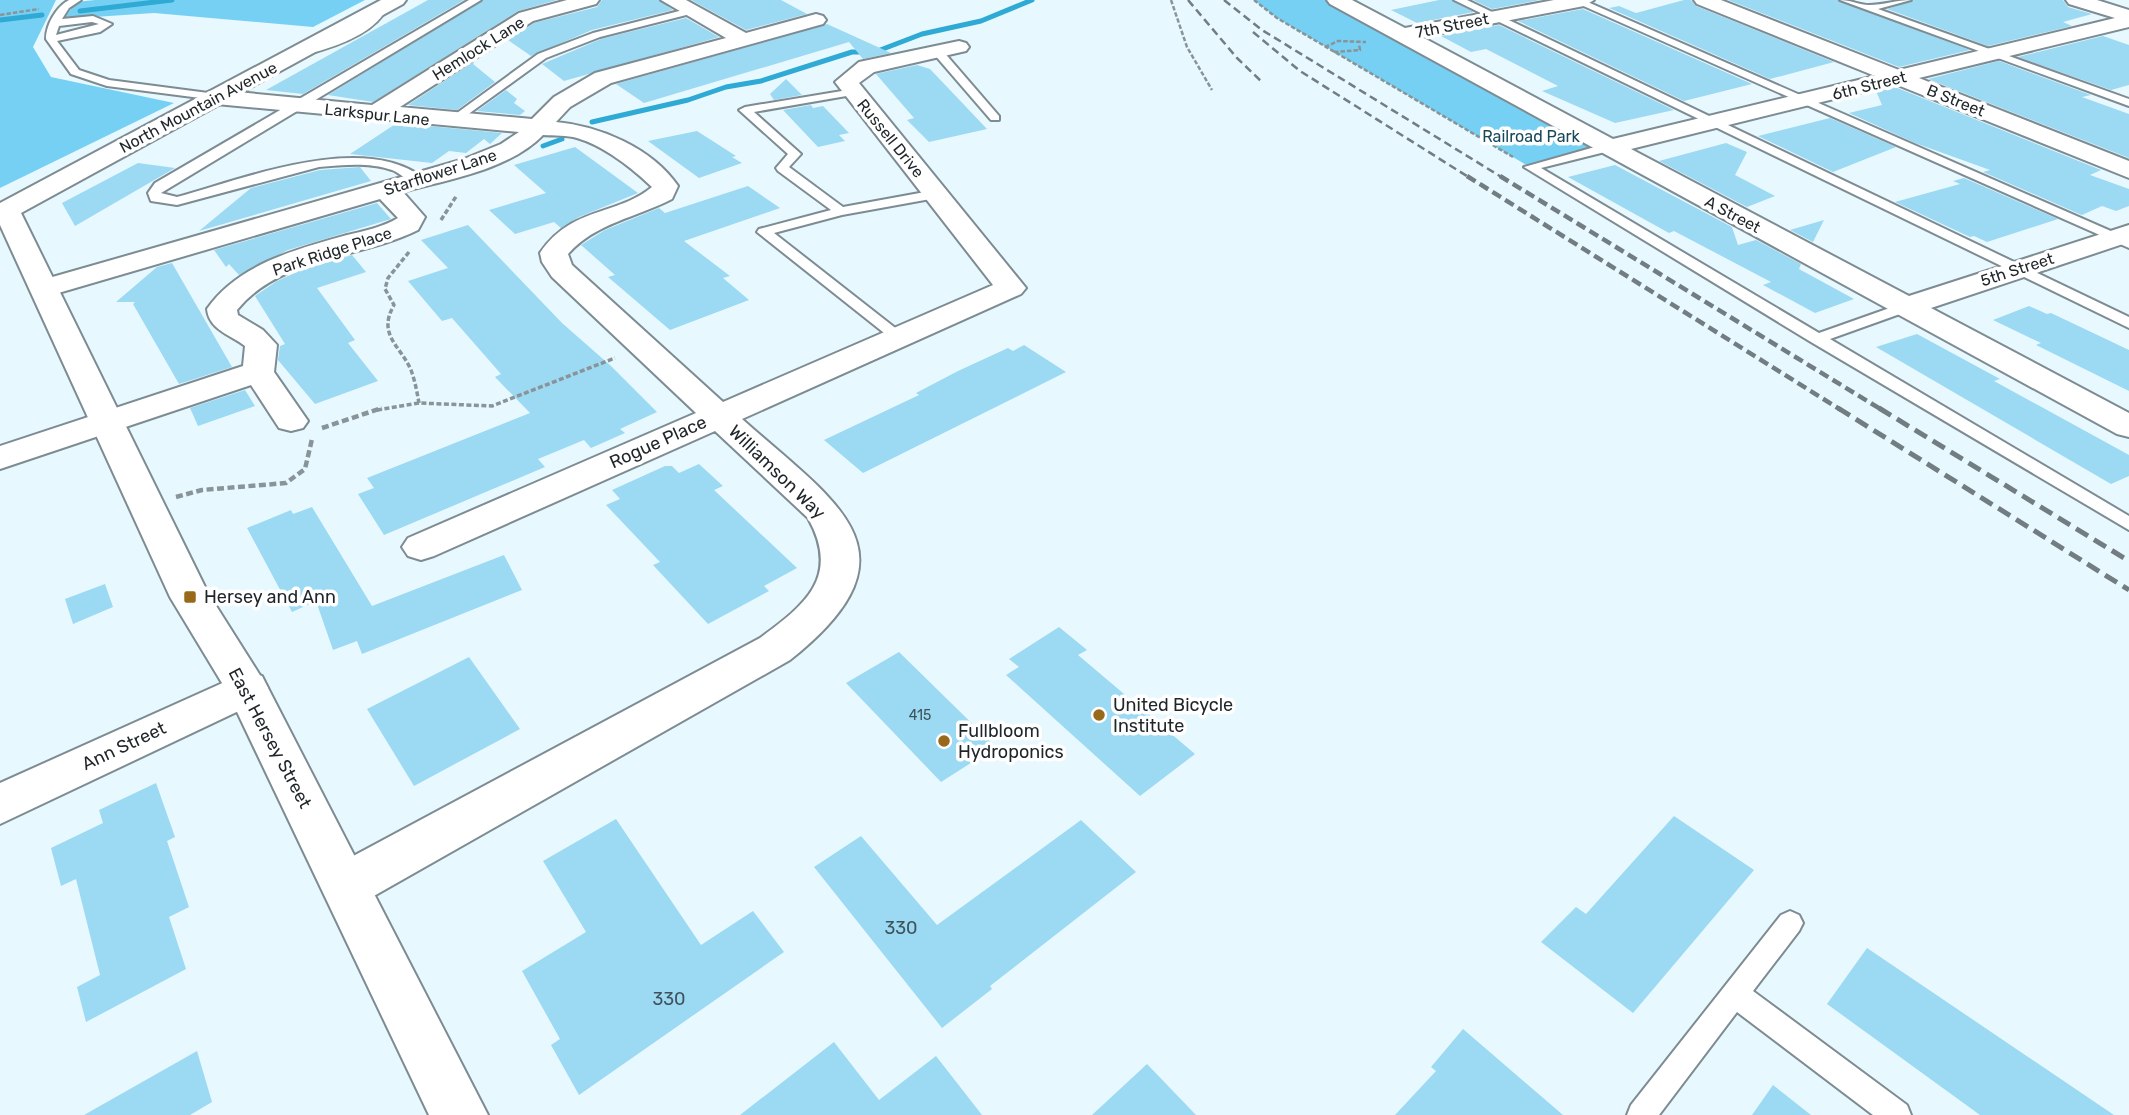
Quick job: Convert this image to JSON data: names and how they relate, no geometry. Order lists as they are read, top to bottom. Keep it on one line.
{"streets":{"street":["7th Street","Hemlock Lane","6th Street","B Street","North Mountain Avenue","Larkspur Lane","Russell Drive","Starflower Lane","A Street","Park Ridge Place","5th Street","Rogue Place","Williamson Way","East Hersey Street","Ann Street"]},"crossings":[["7th Street","A Street"],["Hemlock Lane","Larkspur Lane"],["6th Street","B Street"],["6th Street","A Street"],["North Mountain Avenue","Larkspur Lane"],["North Mountain Avenue","East Hersey Street"],["Larkspur Lane","Starflower Lane"],["Larkspur Lane","Williamson Way"],["Russell Drive","Rogue Place"],["Starflower Lane","Park Ridge Place"],["Starflower Lane","Williamson Way"],["Starflower Lane","East Hersey Street"],["A Street","5th Street"],["Rogue Place","Williamson Way"],["Williamson Way","East Hersey Street"],["East Hersey Street","Ann Street"]],"parks":["Railroad Park"],"places":{"transit":["Hersey and Ann"],"other":["United Bicycle Institute","Fullbloom Hydroponics"]},"house_numbers":["415","330","330"]}
